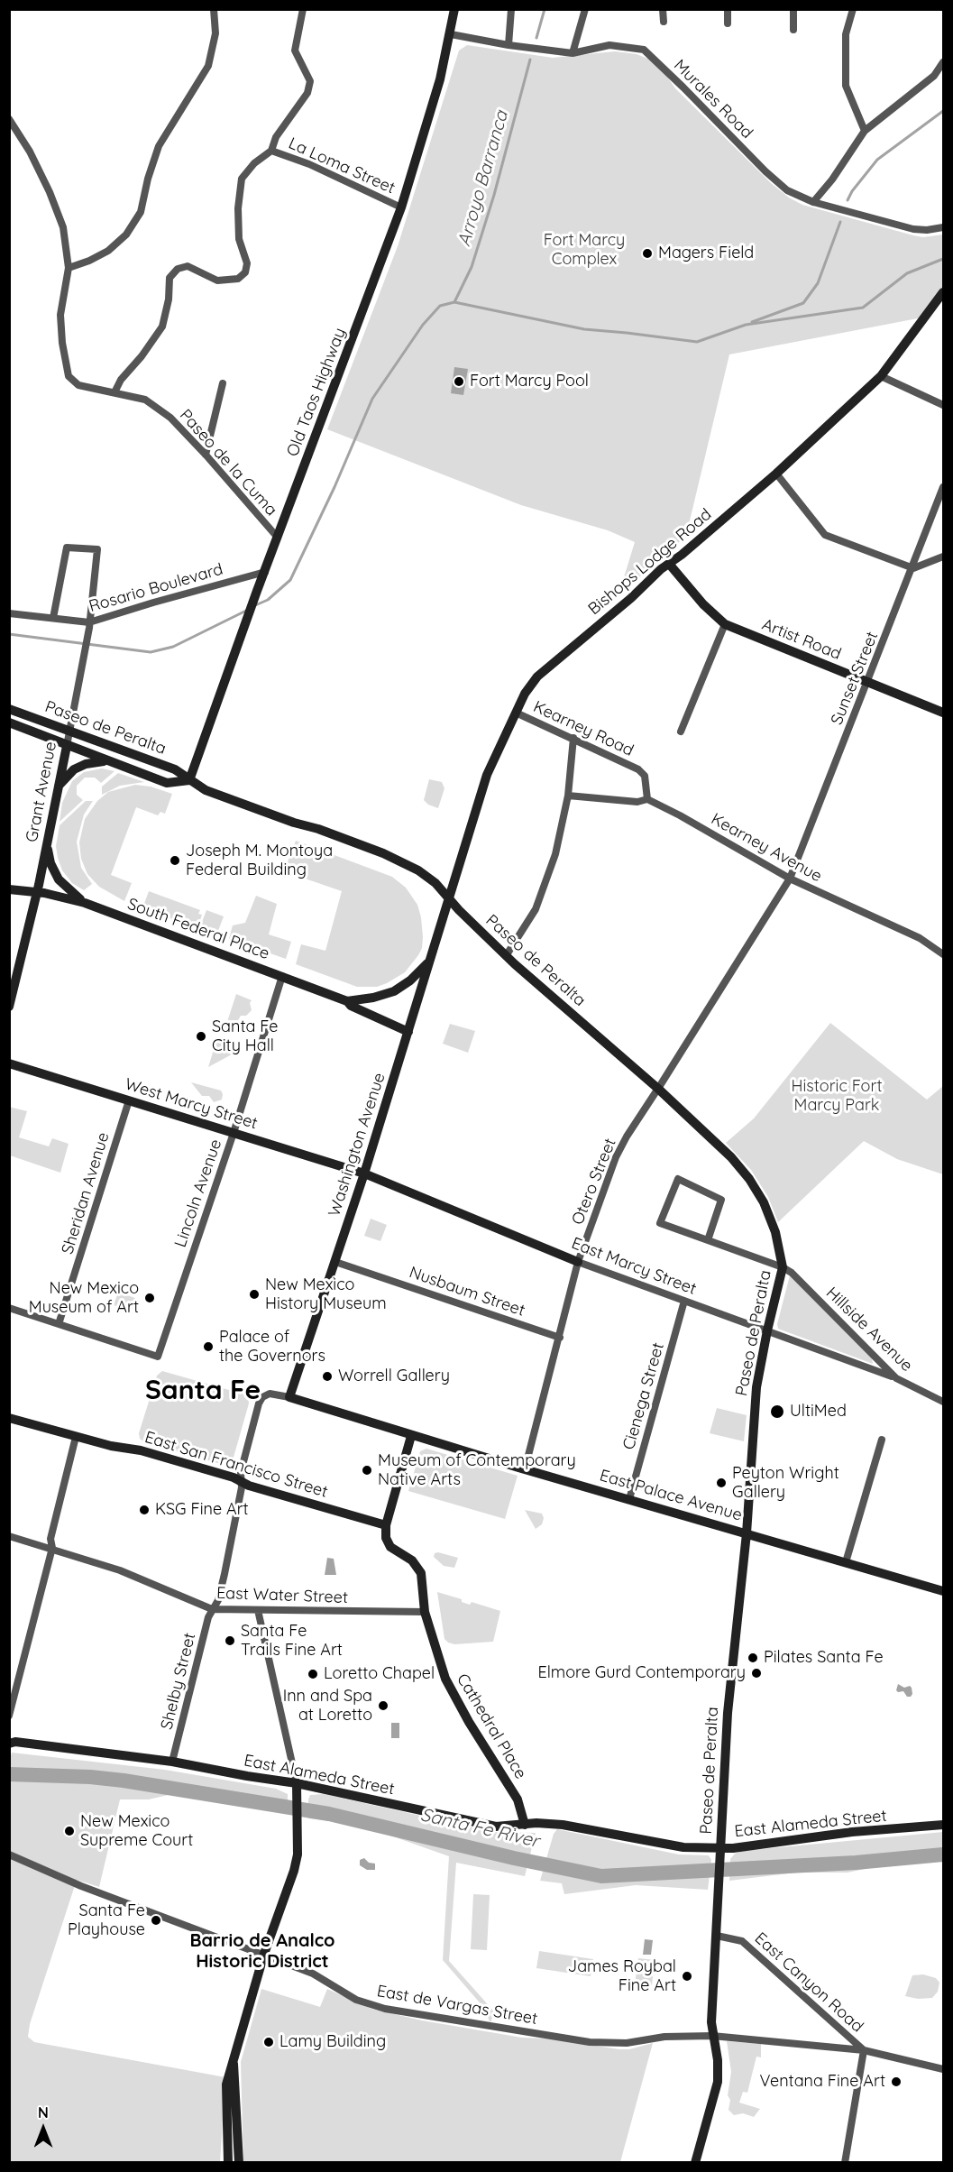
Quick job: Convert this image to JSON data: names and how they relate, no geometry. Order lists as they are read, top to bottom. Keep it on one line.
{"streets":{"street":["Murales Road","La Loma Street","Old Taos Highway","Paseo de la Cuma","Bishops Lodge Road","Rosario Boulevard","Artist Road","Sunset Street","Paseo de Peralta","Kearney Road","Grant Avenue","Kearney Avenue","South Federal Place","West Marcy Street","Washington Avenue","Otero Street","Sheridan Avenue","Lincoln Avenue","East Marcy Street","Nusbaum Street","Hillside Avenue","Cienega Street","East San Francisco Street","East Palace Avenue","East Water Street","Shelby Street","Cathedral Place","East Alameda Street","East Canyon Road","East de Vargas Street"]},"crossings":[["Murales Road","Old Taos Highway"],["La Loma Street","Old Taos Highway"],["Old Taos Highway","Paseo de la Cuma"],["Old Taos Highway","Rosario Boulevard"],["Old Taos Highway","Paseo de Peralta"],["Bishops Lodge Road","Artist Road"],["Bishops Lodge Road","Paseo de Peralta"],["Bishops Lodge Road","Kearney Road"],["Bishops Lodge Road","Washington Avenue"],["Rosario Boulevard","Grant Avenue"],["Artist Road","Sunset Street"],["Sunset Street","Kearney Avenue"],["Sunset Street","Otero Street"],["Paseo de Peralta","Grant Avenue"],["Paseo de Peralta","Washington Avenue"],["Paseo de Peralta","Otero Street"],["Paseo de Peralta","East Marcy Street"],["Paseo de Peralta","Hillside Avenue"],["Paseo de Peralta","East Palace Avenue"],["Paseo de Peralta","East Alameda Street"],["Paseo de Peralta","East Canyon Road"],["Paseo de Peralta","East de Vargas Street"],["Kearney Road","Kearney Avenue"],["Grant Avenue","South Federal Place"],["Kearney Avenue","Otero Street"],["South Federal Place","Washington Avenue"],["South Federal Place","Lincoln Avenue"],["West Marcy Street","Washington Avenue"],["West Marcy Street","Sheridan Avenue"],["West Marcy Street","Lincoln Avenue"],["West Marcy Street","East Marcy Street"],["Washington Avenue","East Marcy Street"],["Washington Avenue","Nusbaum Street"],["Washington Avenue","East Palace Avenue"],["Otero Street","East Marcy Street"],["Otero Street","Nusbaum Street"],["Otero Street","East Palace Avenue"],["Sheridan Avenue","Lincoln Avenue"],["East Marcy Street","Hillside Avenue"],["East Marcy Street","Cienega Street"],["Cienega Street","East Palace Avenue"],["East San Francisco Street","Shelby Street"],["East San Francisco Street","Cathedral Place"],["East Palace Avenue","Shelby Street"],["East Water Street","Shelby Street"],["East Water Street","Cathedral Place"],["Shelby Street","East Alameda Street"],["Cathedral Place","East Alameda Street"],["East Canyon Road","East de Vargas Street"]],"districts":["Santa Fe","Barrio de Analco Historic District"],"water":["Arroyo Barranca","Santa Fe River"],"parks":["Fort Marcy Complex","Historic Fort Marcy Park"],"places":["Magers Field","Fort Marcy Pool","Joseph M. Montoya Federal Building","Santa Fe City Hall","New Mexico History Museum","New Mexico Museum of Art","Palace of the Governors","Worrell Gallery","UltiMed","Museum of Contemporary Native Arts","Peyton Wright Gallery","KSG Fine Art","Santa Fe Trails Fine Art","Pilates Santa Fe","Elmore Gurd Contemporary","Loretto Chapel","Inn and Spa at Loretto","New Mexico Supreme Court","Santa Fe Playhouse","James Roybal Fine Art","Lamy Building","Ventana Fine Art"],"north":"top"}
